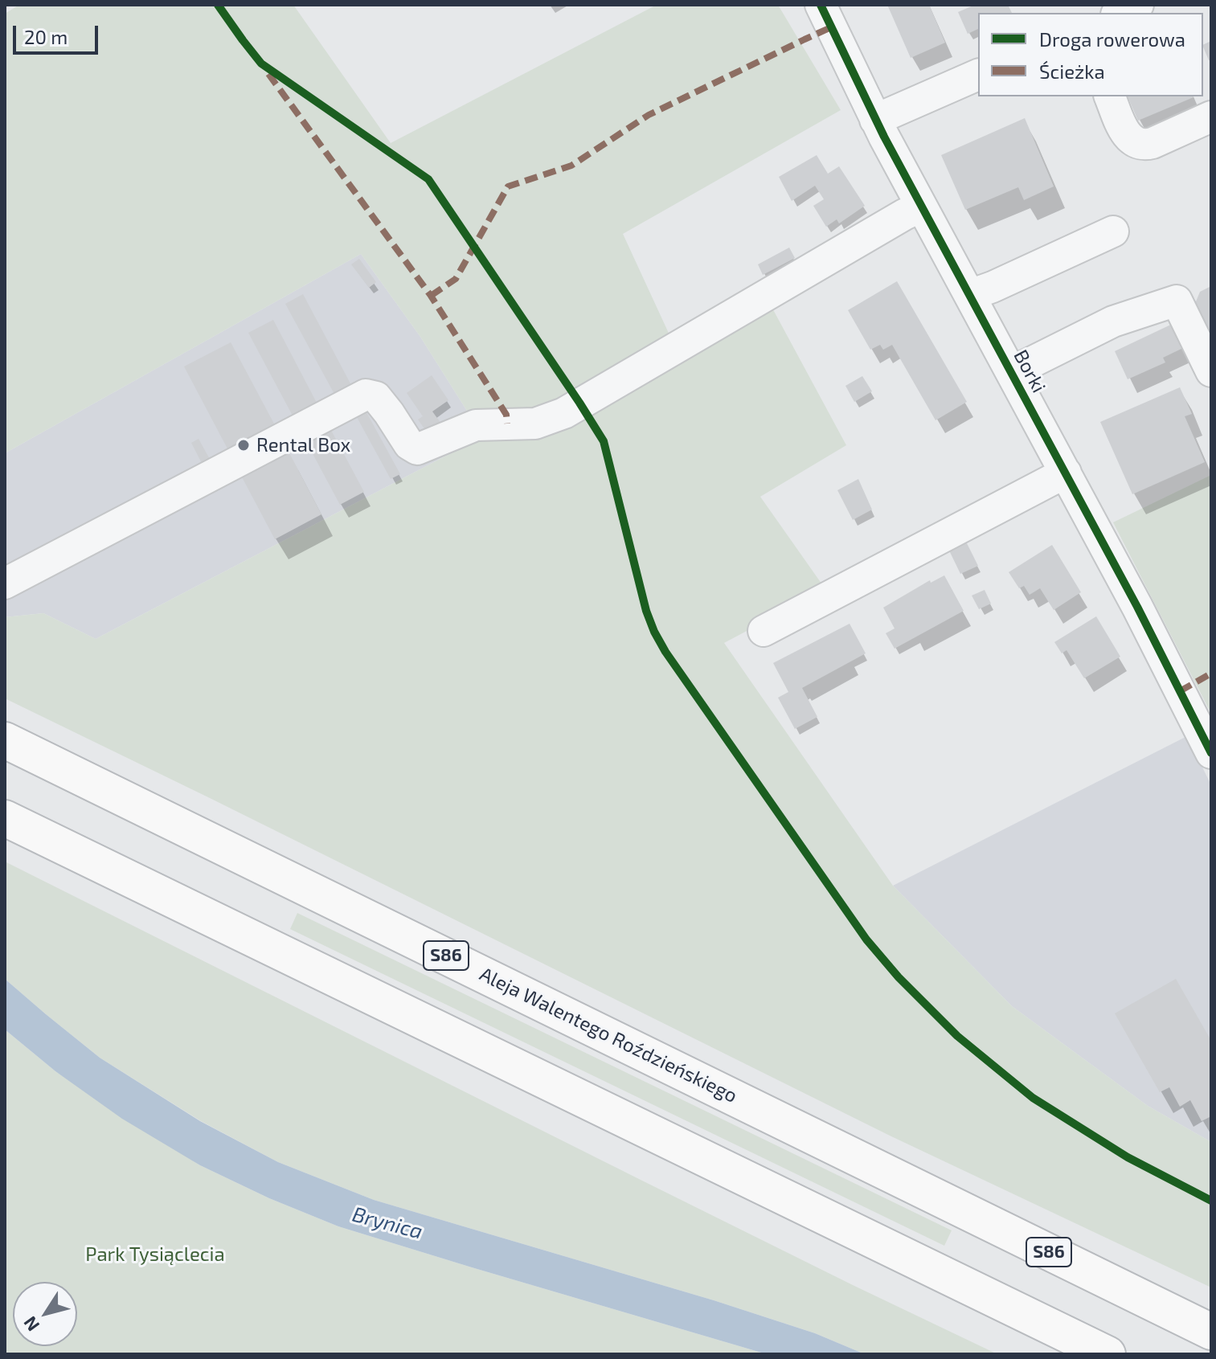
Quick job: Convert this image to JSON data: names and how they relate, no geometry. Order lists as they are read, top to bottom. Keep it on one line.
{"streets":{"highway":["S86","Aleja Walentego Roździeńskiego"],"street":["Borki"]},"water":["Brynica"],"parks":["Park Tysiąclecia"],"places":["Rental Box"],"legend":["Droga rowerowa","Ścieżka"],"scale_bar":"20 m","north":"bottom left"}
